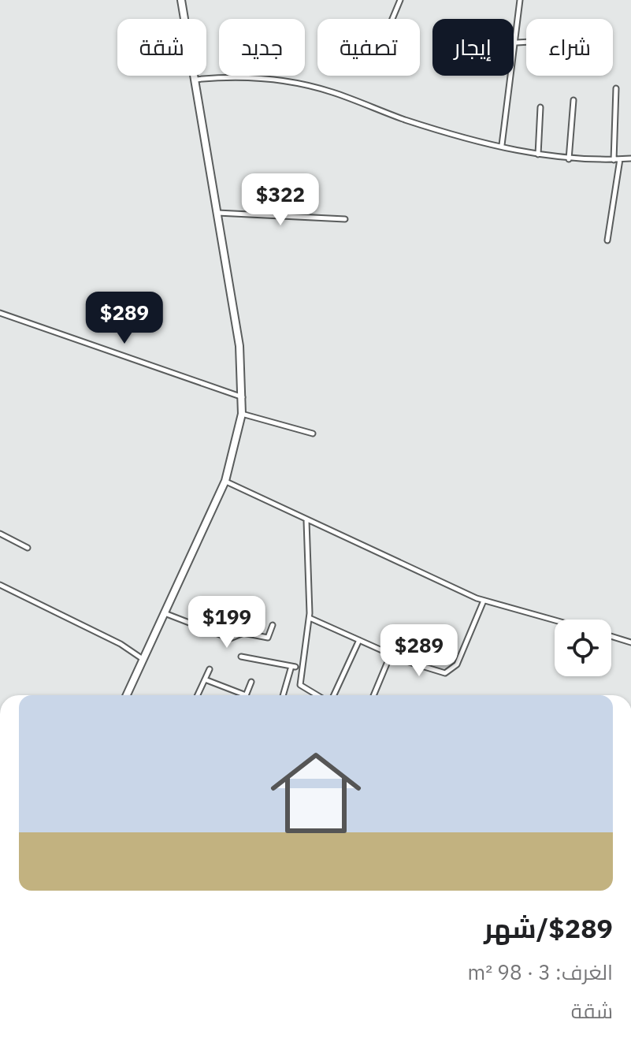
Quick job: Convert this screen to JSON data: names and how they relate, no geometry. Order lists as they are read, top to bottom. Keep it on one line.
{"page":{"chip":["شراء","إيجار","تصفية","جديد","شقة"],"price":["$322","$289","$199","$289"],"list":[{"name":"$289/شهر","note":"الغرف: 3 · 98 m² · شقة"}]}}
